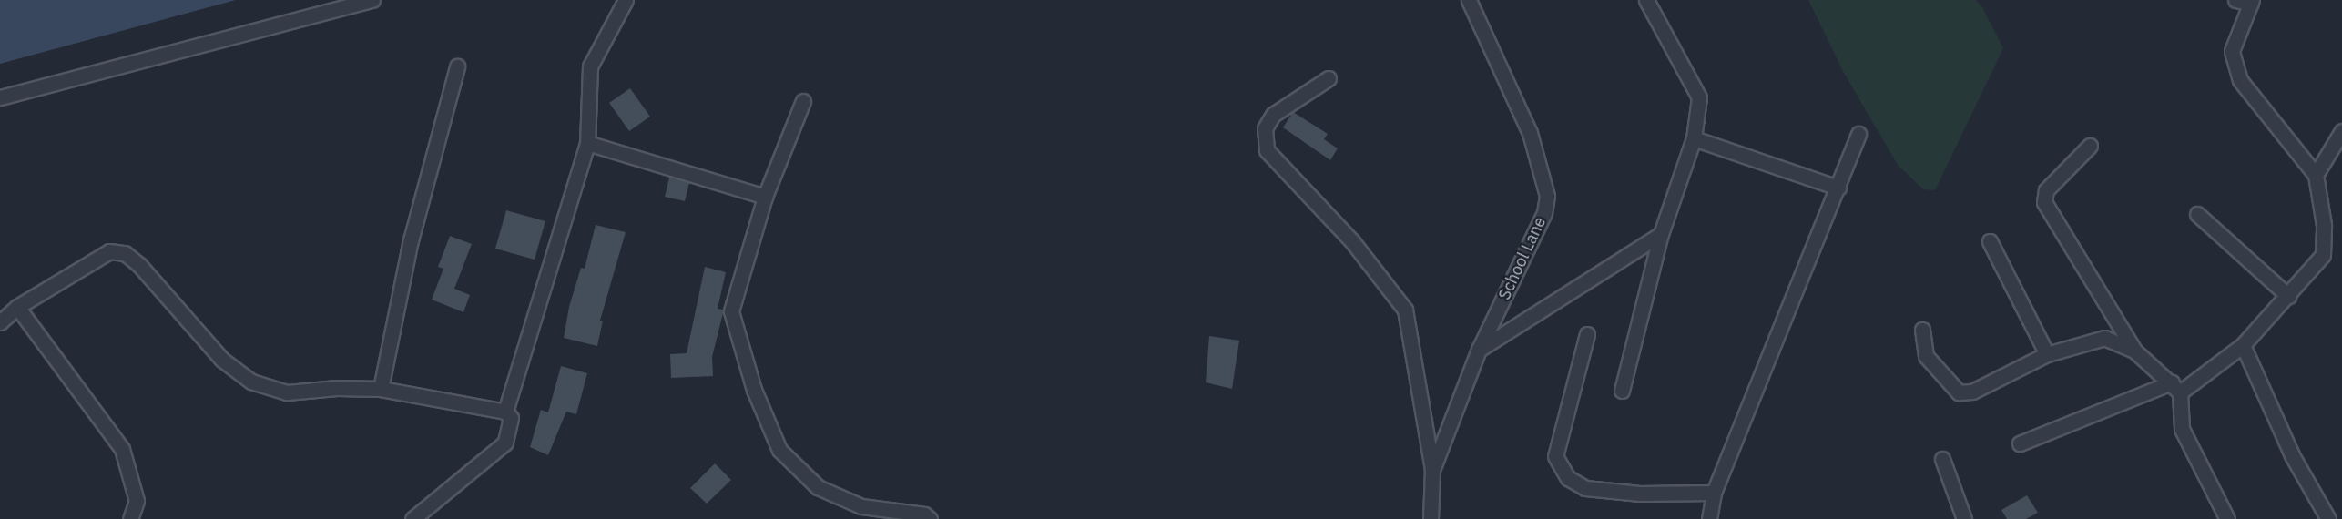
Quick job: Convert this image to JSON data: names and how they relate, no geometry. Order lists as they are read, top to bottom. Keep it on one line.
{"streets":{"street":["School Lane"]}}
